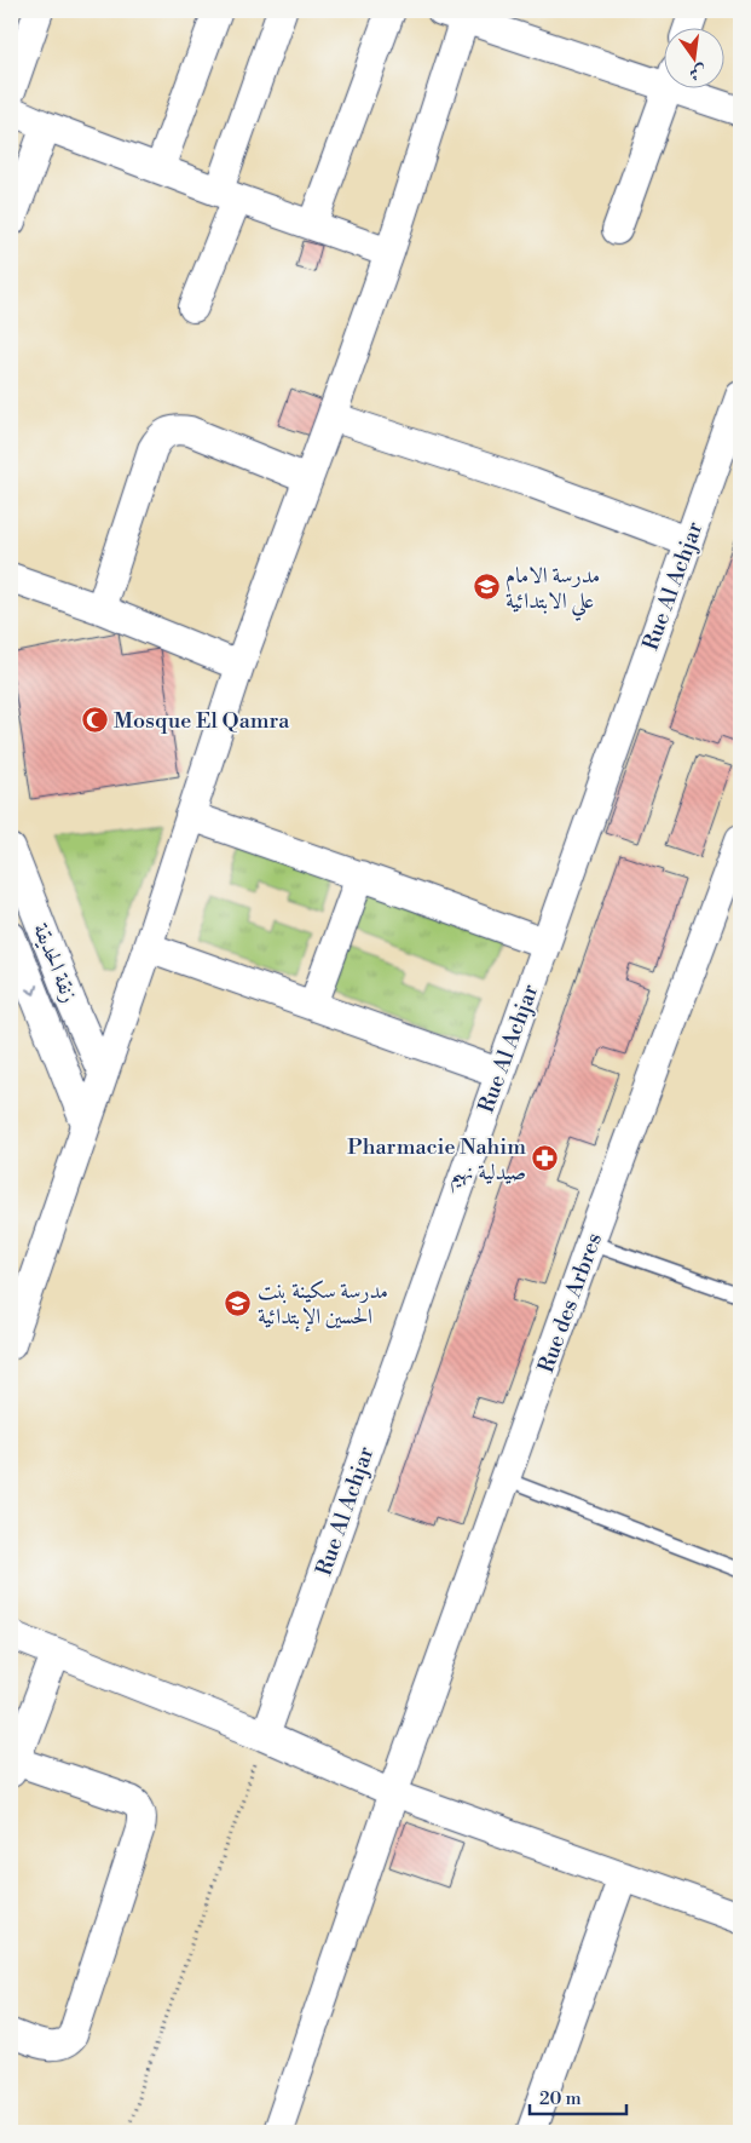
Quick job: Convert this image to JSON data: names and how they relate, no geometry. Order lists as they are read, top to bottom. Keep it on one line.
{"streets":{"street":["Rue Al Achjar","زنقة الحديقة","Rue des Arbres"]},"places":{"school or university":["مدرسة الامام علي الابتدائية","مدرسة سكينة بنت الحسين الإبتدائية"],"mosque":["Mosque El Qamra"],"pharmacy":["Pharmacie Nahim صيدلية نهيم"]},"scale_bar":"20 m","north":"bottom"}
